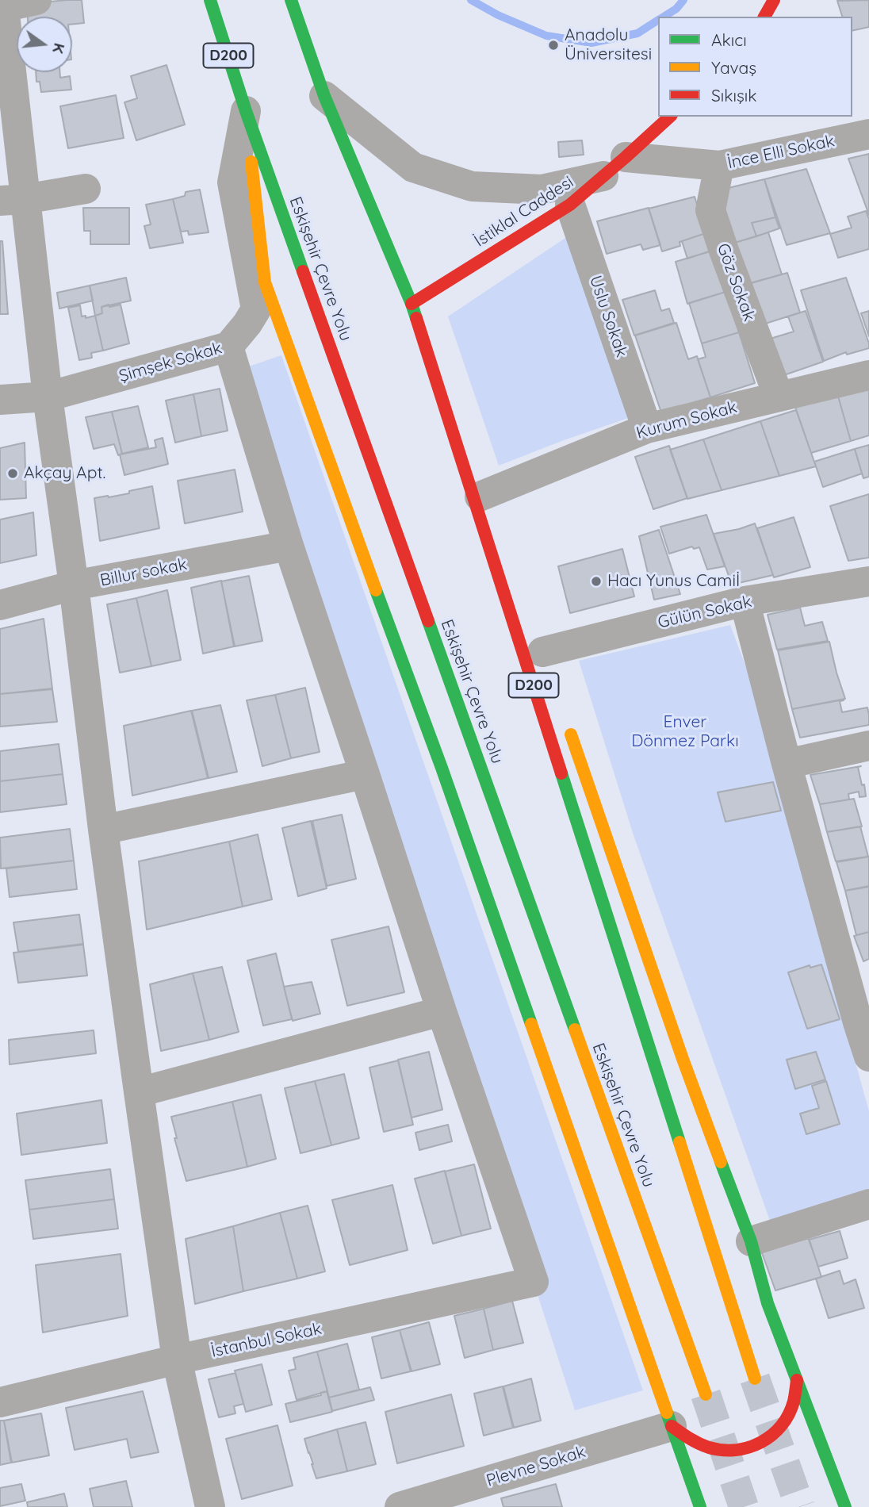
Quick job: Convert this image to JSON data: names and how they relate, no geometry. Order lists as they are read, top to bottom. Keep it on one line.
{"streets":{"main road":["D200","İstiklal Caddesi","Eskişehir Çevre Yolu"],"street":["İnce Elli Sokak","Göz Sokak","Uslu Sokak","Şimşek Sokak","Kurum Sokak","Billur sokak","Gülün Sokak","İstanbul Sokak","Plevne Sokak"]},"crossings":[["D200","İnce Elli Sokak"],["D200","İstiklal Caddesi"],["İnce Elli Sokak","İstiklal Caddesi"],["İnce Elli Sokak","Göz Sokak"],["İstiklal Caddesi","Uslu Sokak"],["Eskişehir Çevre Yolu","Şimşek Sokak"],["Göz Sokak","Kurum Sokak"],["Uslu Sokak","Kurum Sokak"]],"parks":["Enver Dönmez Parkı"],"places":["Anadolu Üniversitesi","Akçay Apt.","Hacı Yunus Camiİ"],"legend":["Akıcı","Yavaş","Sıkışık"],"north":"right"}
